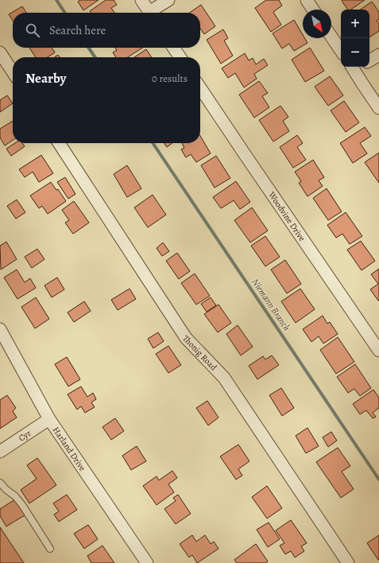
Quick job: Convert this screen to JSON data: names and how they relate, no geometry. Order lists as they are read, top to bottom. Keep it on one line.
{"streets":{"street":["Woodvine Drive","Thonig Road","Cyr","Harland Drive"]},"crossings":[["Cyr","Harland Drive"]],"water":["Niemann Branch"],"north":"bottom right","page":{"map_buttons":["+","−"],"search":"Search here","heading":["Nearby","0 results"]}}
